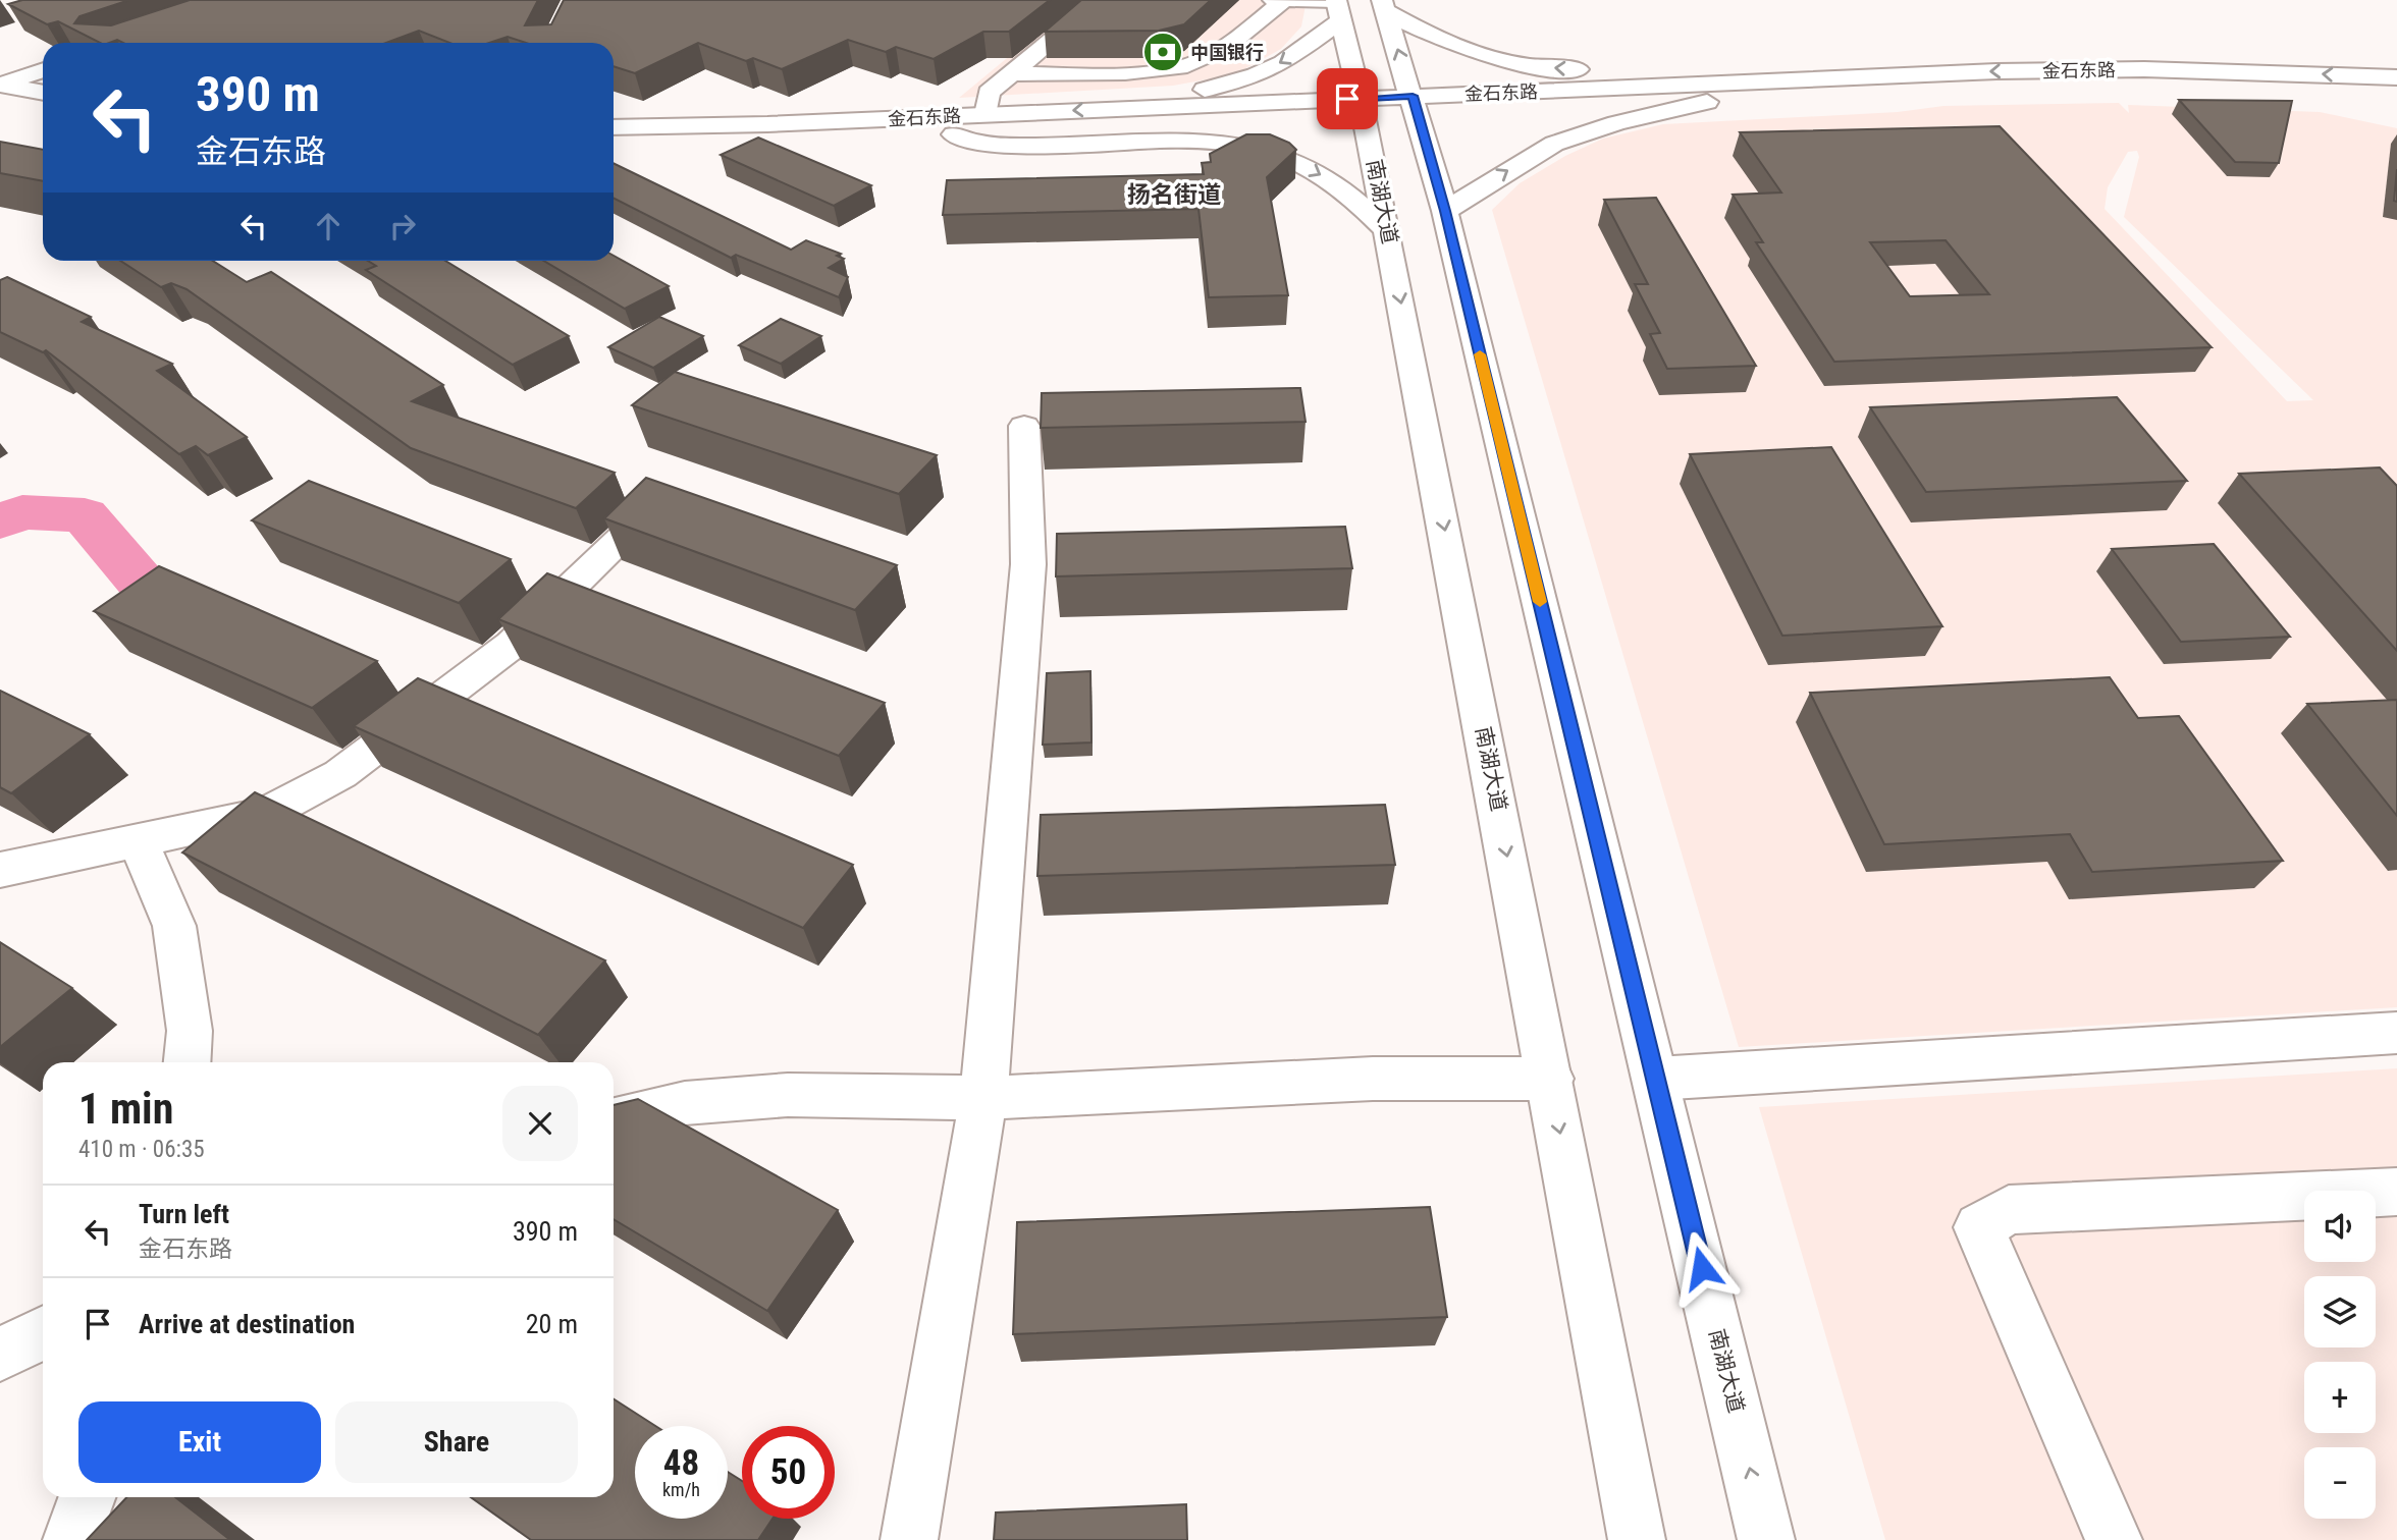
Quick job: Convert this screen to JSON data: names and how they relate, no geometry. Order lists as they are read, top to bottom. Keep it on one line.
{"streets":{"main road":["金石东路","南湖大道"]},"crossings":[["金石东路","南湖大道"]],"districts":["扬名街道"],"places":{"bank":["中国银行"]},"page":{"turn":["390 m","金石东路"],"heading":["1 min","410 m · 06:35"],"list":[{"name":"Turn left","note":"金石东路","value":"390 m"},{"name":"Arrive at destination","value":"20 m"}],"map_buttons":["+","−"],"buttons":["Exit","Share"],"speed":"48 km/h","limit":"50"}}
